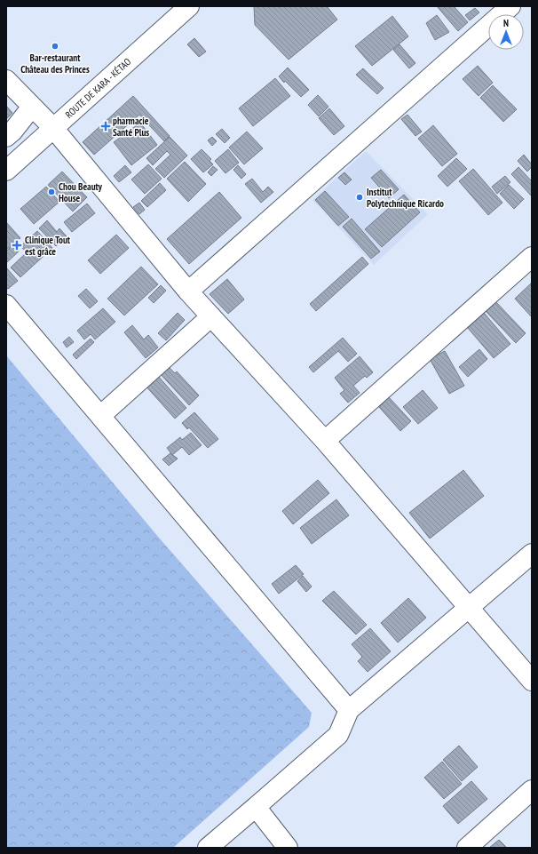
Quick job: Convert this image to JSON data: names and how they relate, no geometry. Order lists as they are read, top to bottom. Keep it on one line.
{"streets":{"street":["ROUTE DE KARA - KÉTAO"]},"places":{"other":["Bar-restaurant Château des Princes","Chou Beauty House","Institut Polytechnique Ricardo"],"health":["pharmacie Santé Plus","Clinique Tout est grâce"]},"north":"top"}
